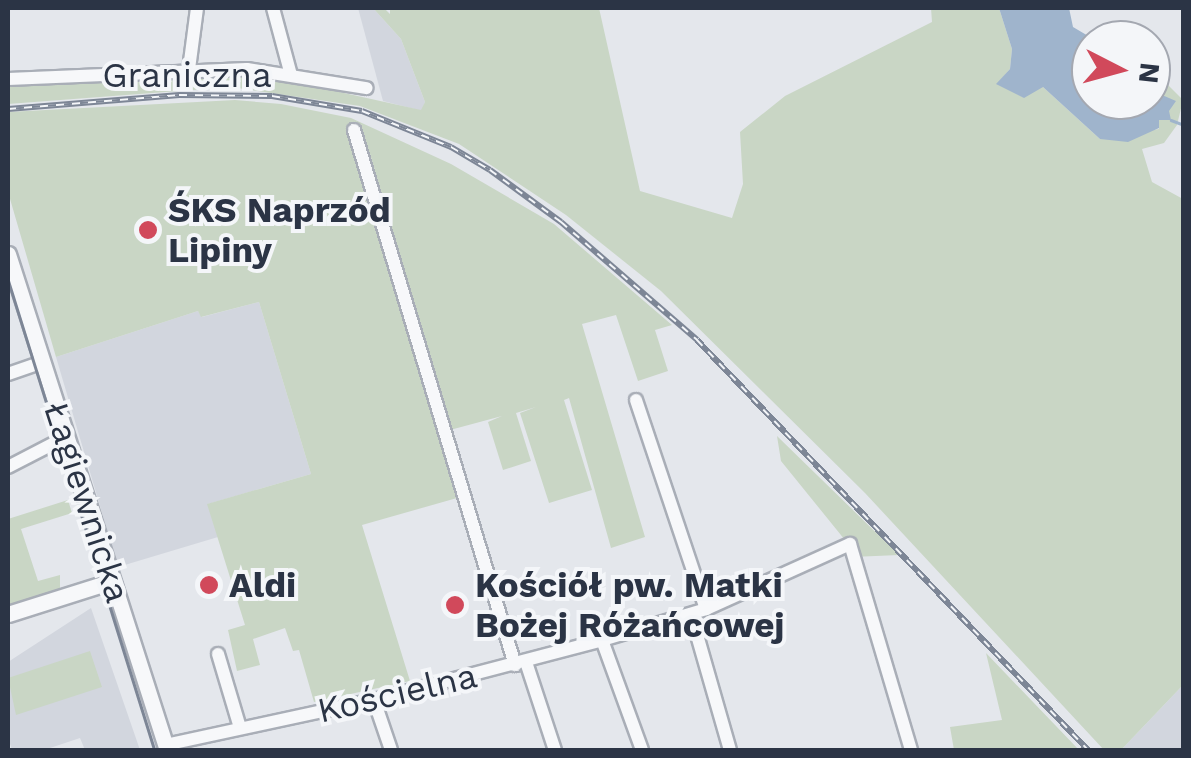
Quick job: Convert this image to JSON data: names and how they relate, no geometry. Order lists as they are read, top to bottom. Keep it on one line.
{"streets":{"street":["Graniczna","Łagiewnicka","Kościelna"]},"crossings":[["Łagiewnicka","Kościelna"]],"places":["ŚKS Naprzód Lipiny","Aldi","Kościół pw. Matki Bożej Różańcowej"],"north":"right"}
